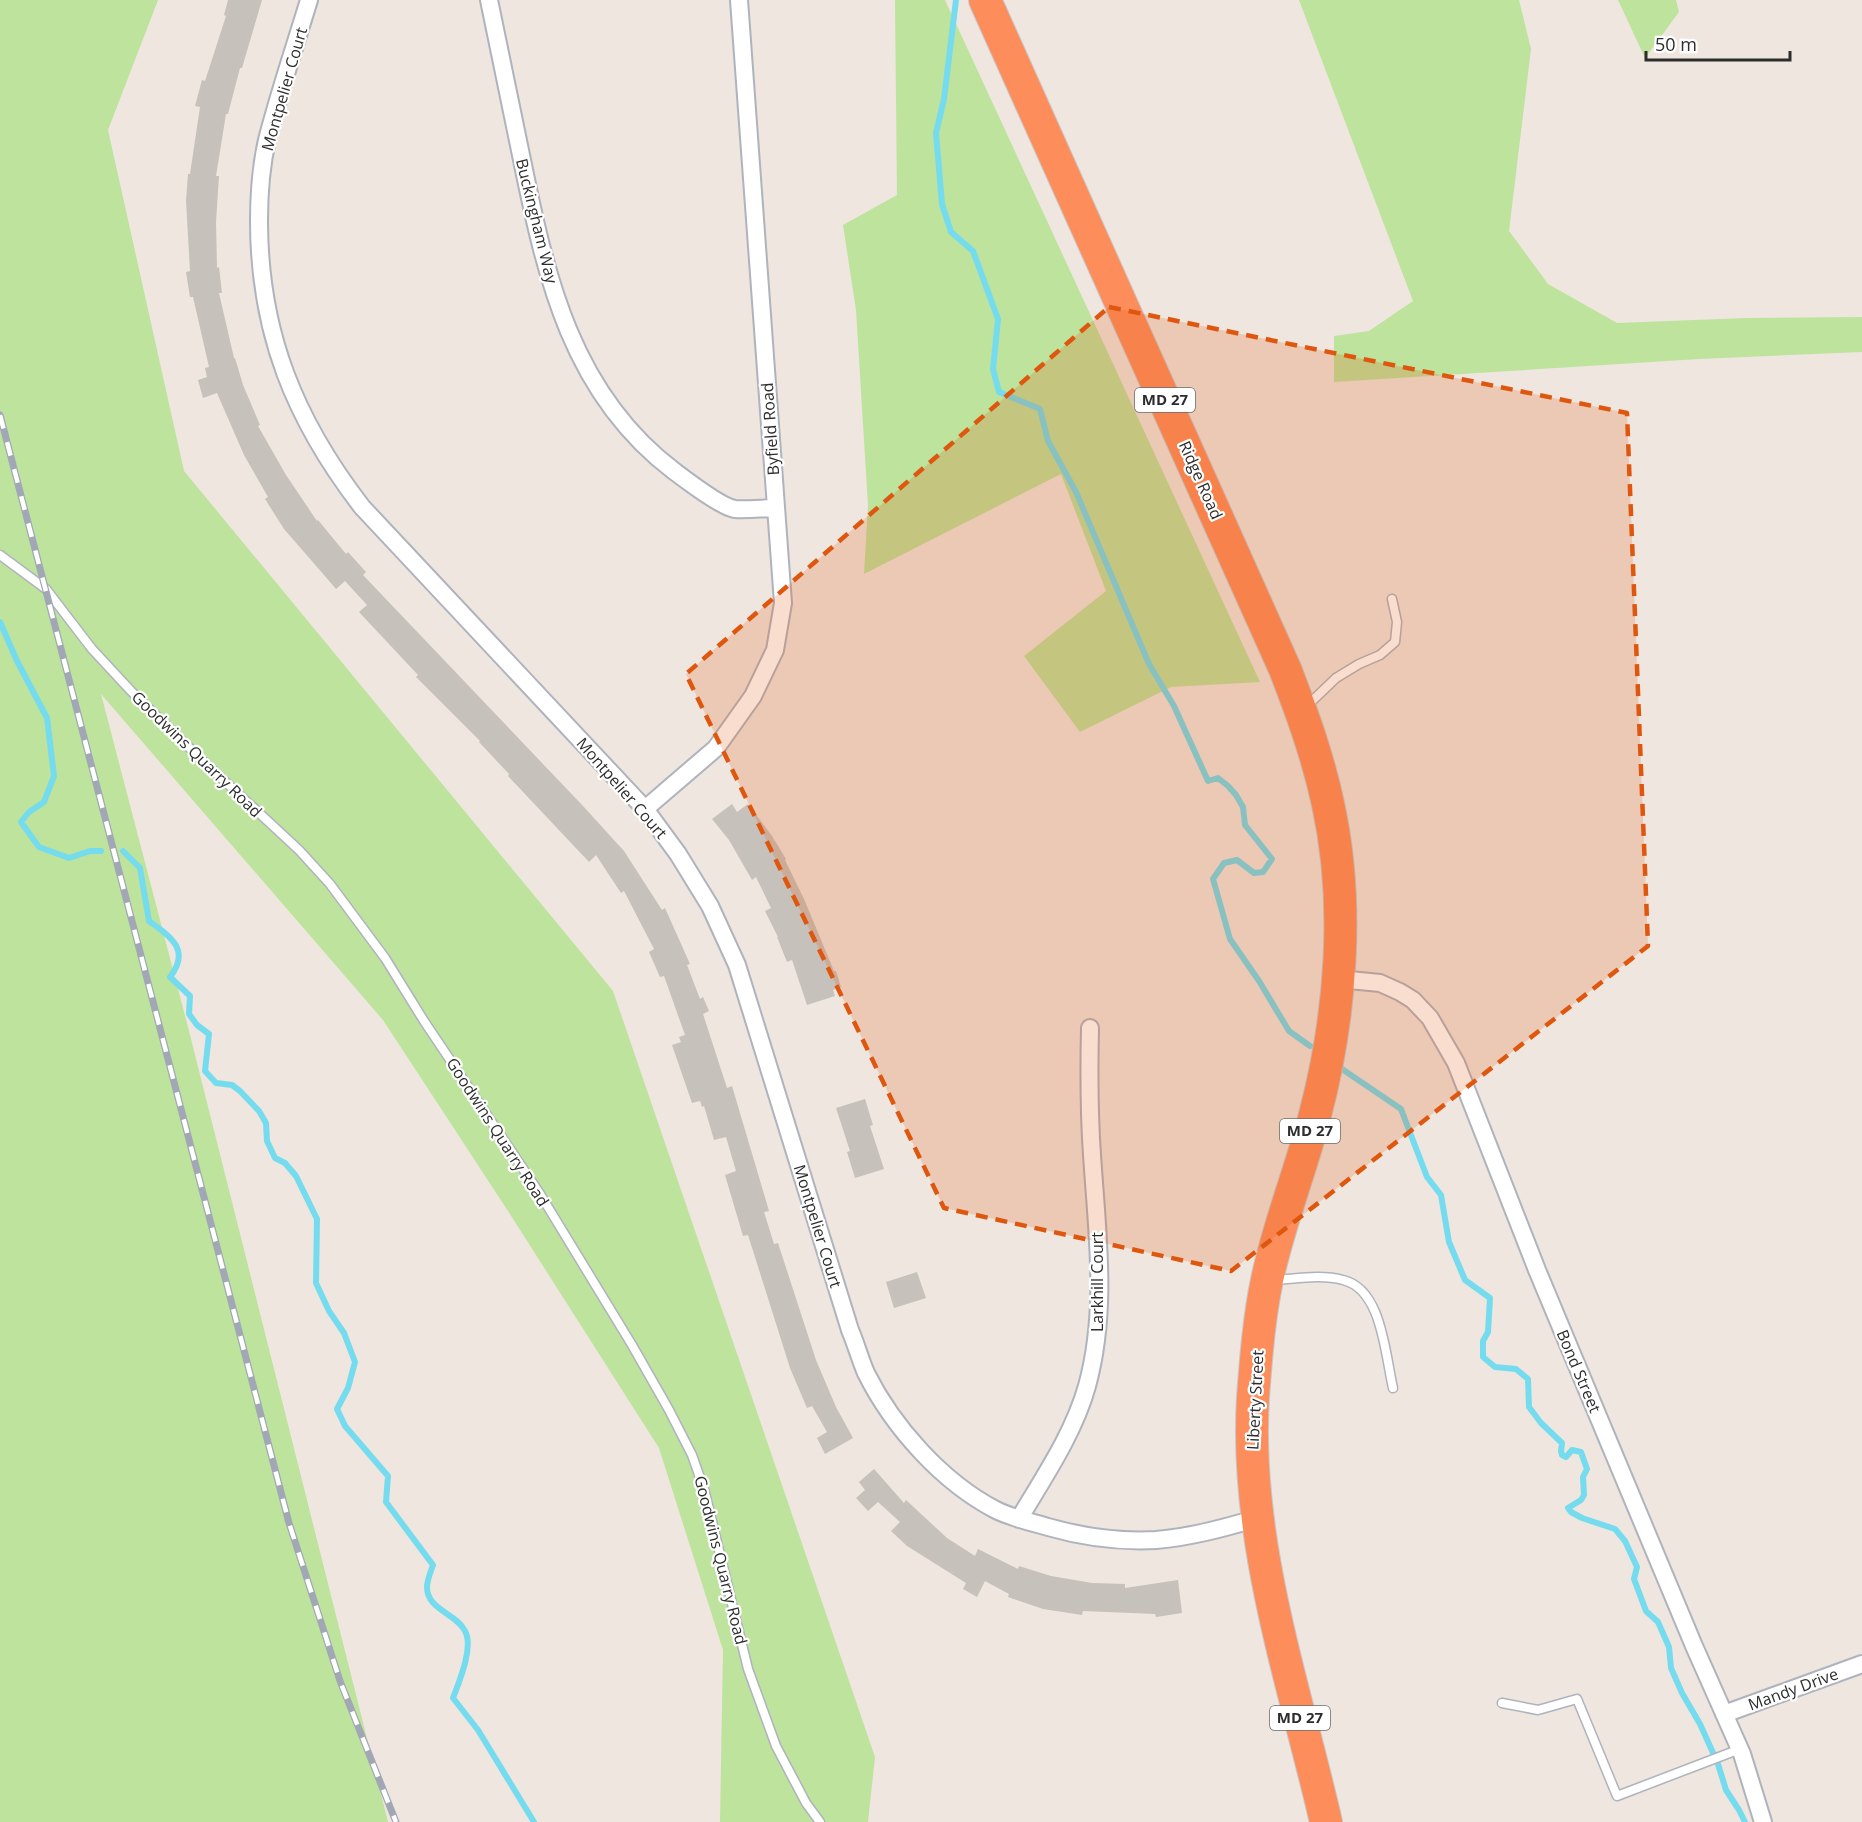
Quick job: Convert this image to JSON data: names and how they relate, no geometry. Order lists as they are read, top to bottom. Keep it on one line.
{"streets":{"highway":["MD 27","Ridge Road","Liberty Street"],"street":["Montpelier Court","Buckingham Way","Byfield Road","Larkhill Court","Bond Street","Mandy Drive"],"lane":["Goodwins Quarry Road"]},"crossings":[["Montpelier Court","Byfield Road"],["Montpelier Court","Larkhill Court"],["Montpelier Court","Liberty Street"],["Buckingham Way","Byfield Road"],["Ridge Road","Bond Street"],["Ridge Road","Liberty Street"],["Bond Street","Liberty Street"],["Bond Street","Mandy Drive"]],"scale_bar":"50 m"}
